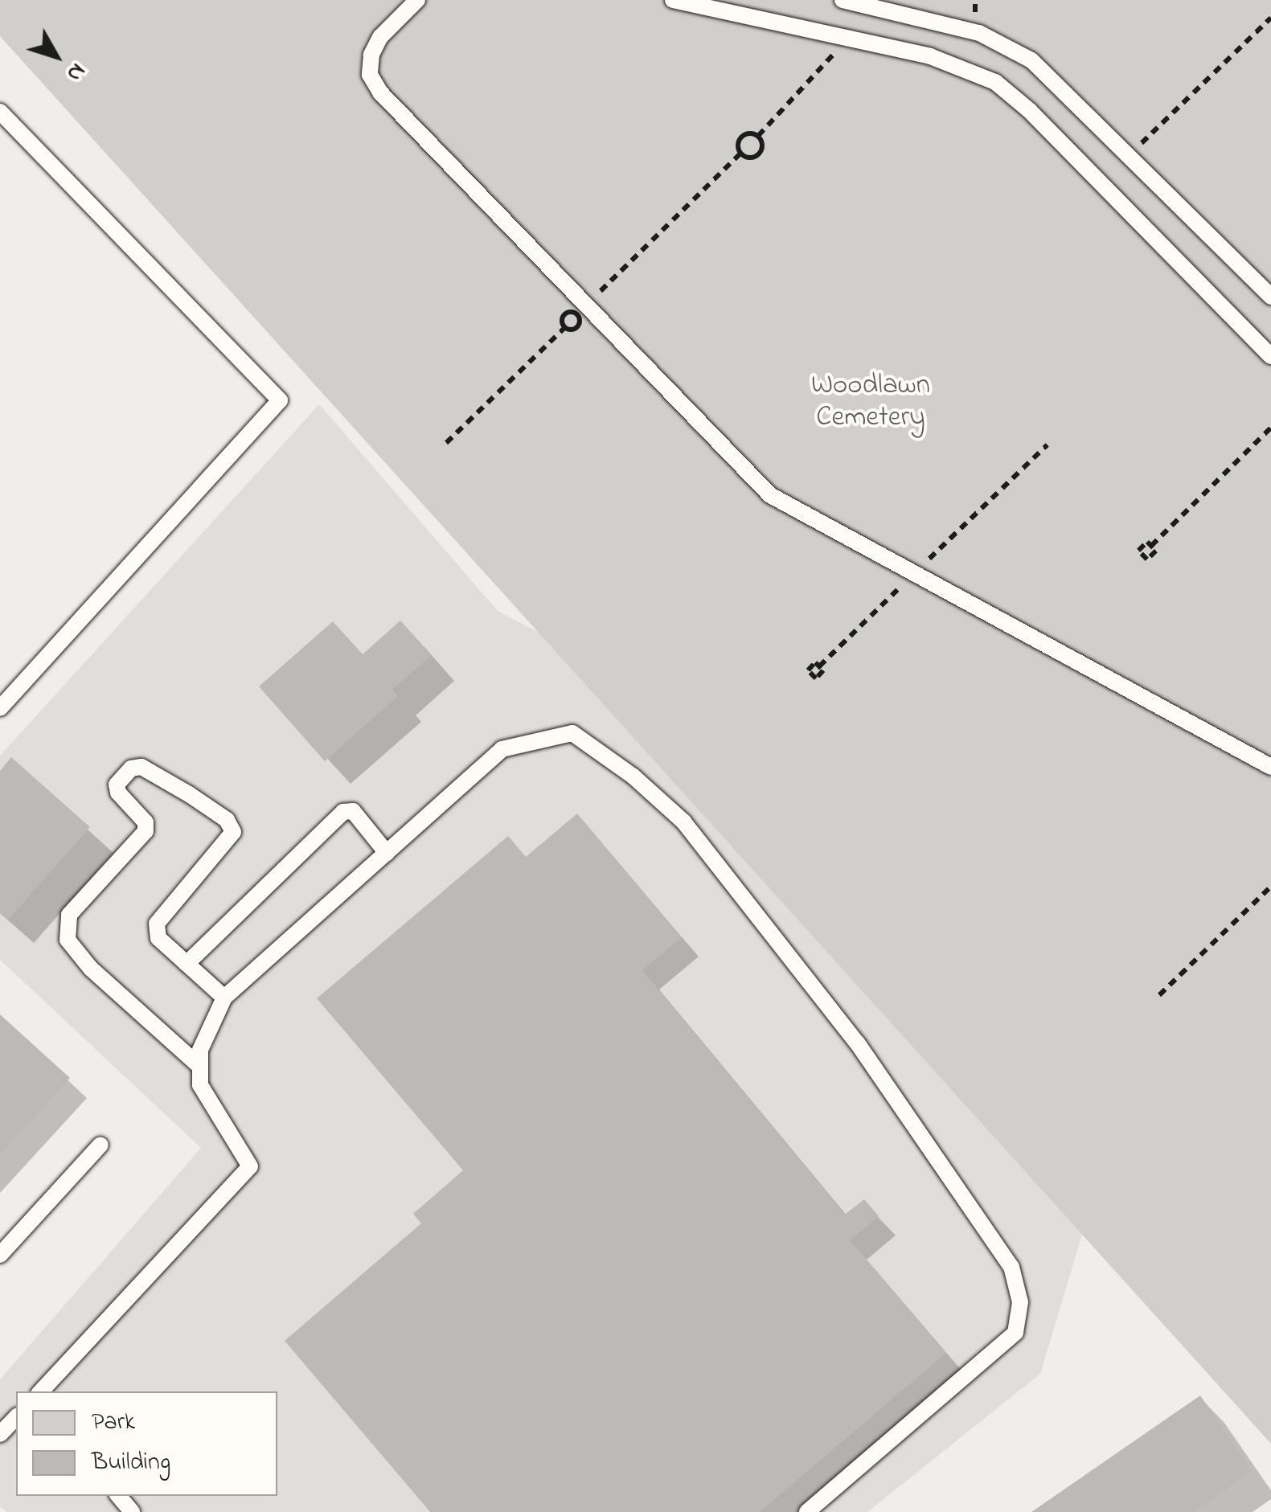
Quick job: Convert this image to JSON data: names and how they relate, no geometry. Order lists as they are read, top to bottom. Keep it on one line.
{"parks":["Woodlawn Cemetery"],"legend":["Park","Building"],"north":"bottom right"}
